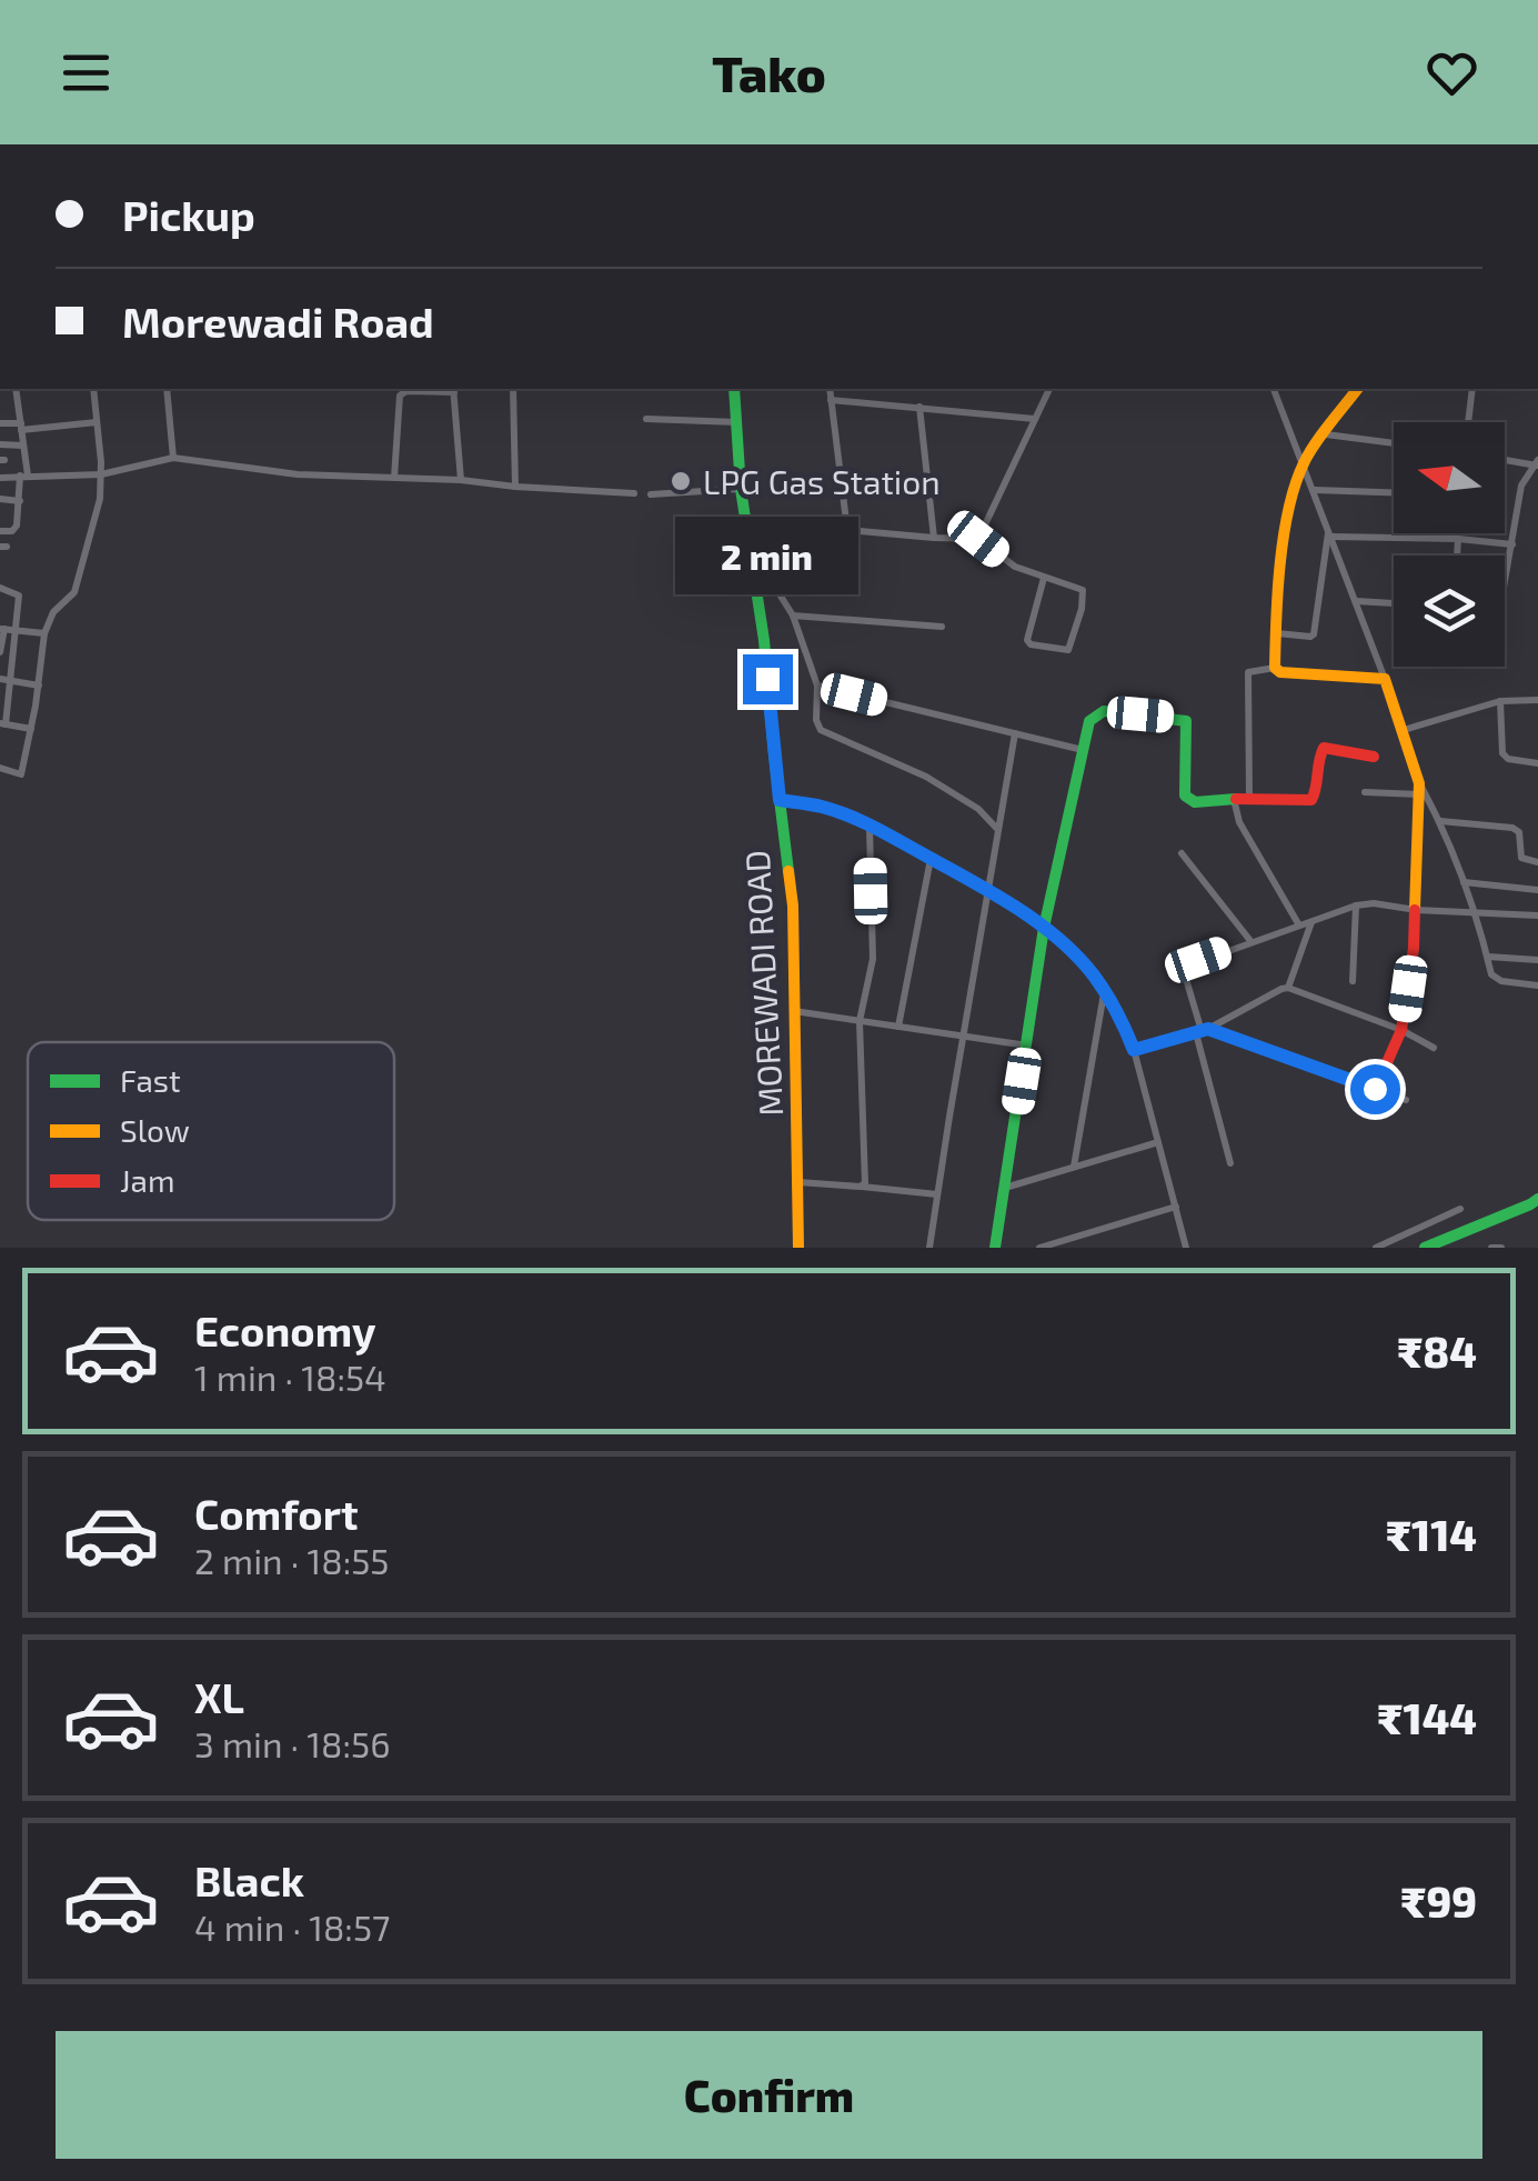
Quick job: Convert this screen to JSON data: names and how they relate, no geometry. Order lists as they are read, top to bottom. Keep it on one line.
{"streets":{"street":["MOREWADI ROAD"]},"places":["LPG Gas Station"],"legend":["Fast","Slow","Jam"],"north":"left","page":{"header":"Tako","banner":["Pickup","Morewadi Road"],"bubble":"2 min","list":[{"name":"Economy","note":"1 min · 18:54","value":"₹84"},{"name":"Comfort","note":"2 min · 18:55","value":"₹114"},{"name":"XL","note":"3 min · 18:56","value":"₹144"},{"name":"Black","note":"4 min · 18:57","value":"₹99"}],"buttons":"Confirm"}}
